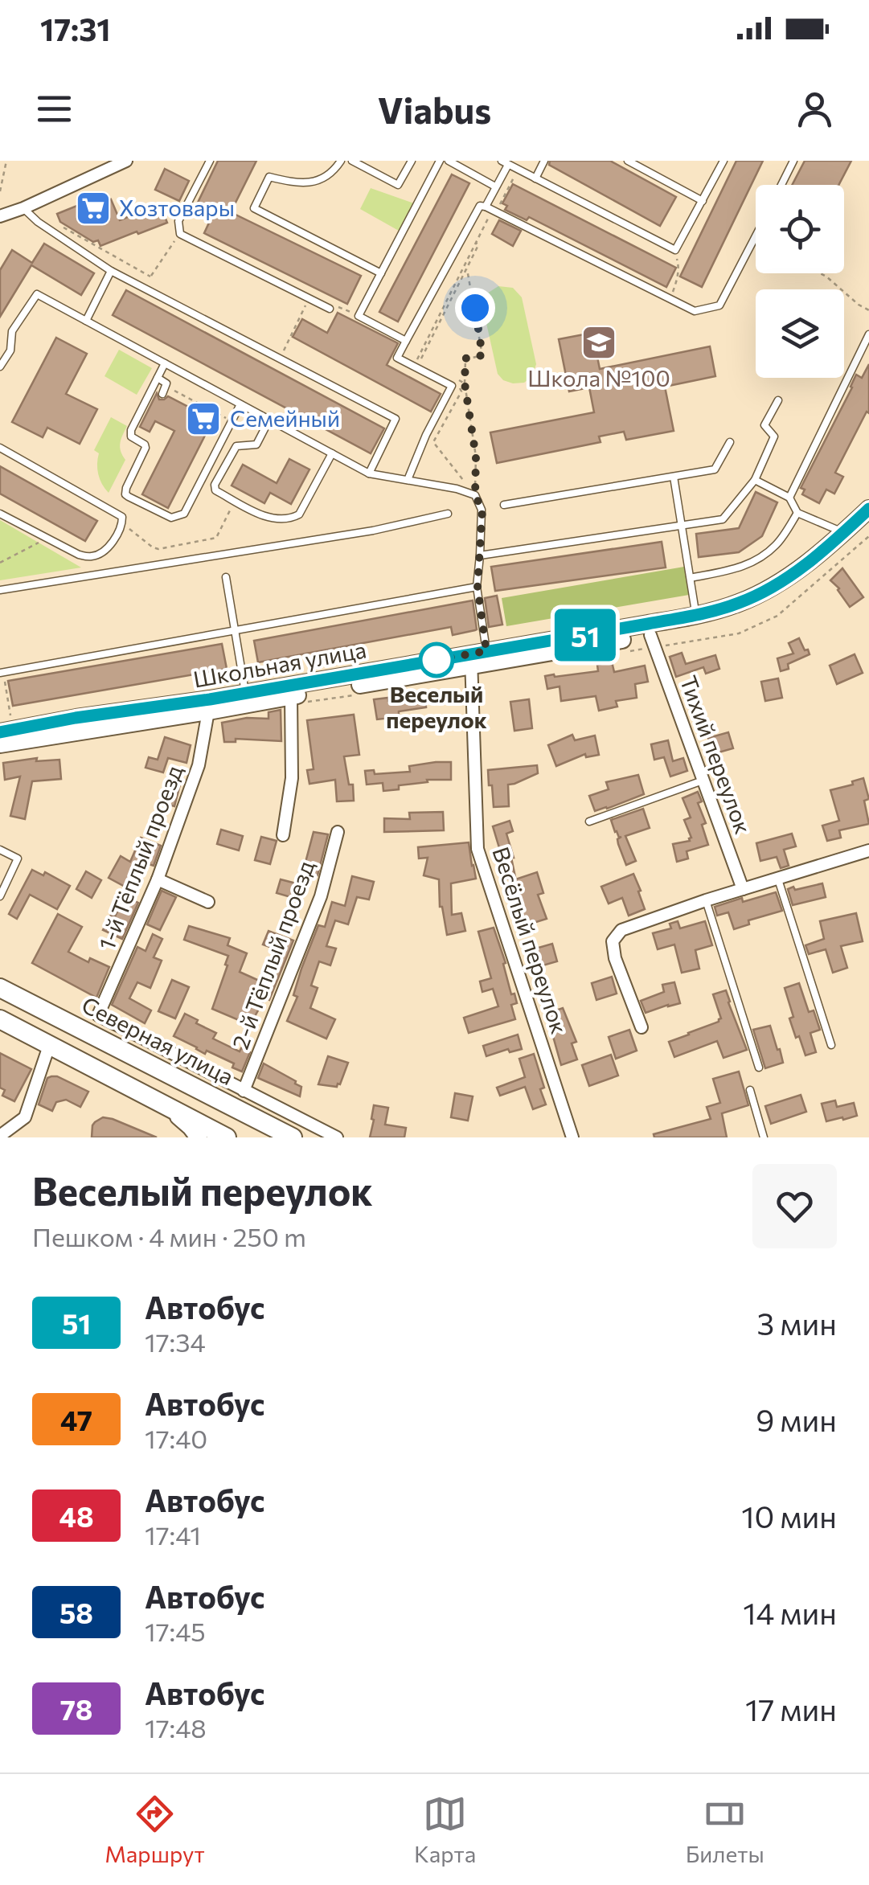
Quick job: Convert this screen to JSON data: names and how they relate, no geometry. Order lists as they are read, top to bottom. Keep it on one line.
{"streets":{"main road":["Школьная улица","Северная улица"],"street":["Тихий переулок","1-й Тёплый проезд","Весёлый переулок","2-й Тёплый проезд"]},"crossings":[["Школьная улица","Тихий переулок"],["Школьная улица","1-й Тёплый проезд"],["Школьная улица","Весёлый переулок"],["Школьная улица","2-й Тёплый проезд"],["1-й Тёплый проезд","2-й Тёплый проезд"]],"places":{"supermarket":["Хозтовары","Семейный"],"school or university":["Школа №100"],"other":["Веселый переулок"]},"lines":["bus line 51"],"page":{"status":"17:31","header":"Viabus","on_map":"51","heading":["Веселый переулок","Пешком · 4 мин · 250 m"],"list":[{"mark":"51","name":"Автобус","note":"17:34","value":"3 мин"},{"mark":"47","name":"Автобус","note":"17:40","value":"9 мин"},{"mark":"48","name":"Автобус","note":"17:41","value":"10 мин"},{"mark":"58","name":"Автобус","note":"17:45","value":"14 мин"},{"mark":"78","name":"Автобус","note":"17:48","value":"17 мин"}],"tabs":["Маршрут","Карта","Билеты"]}}
